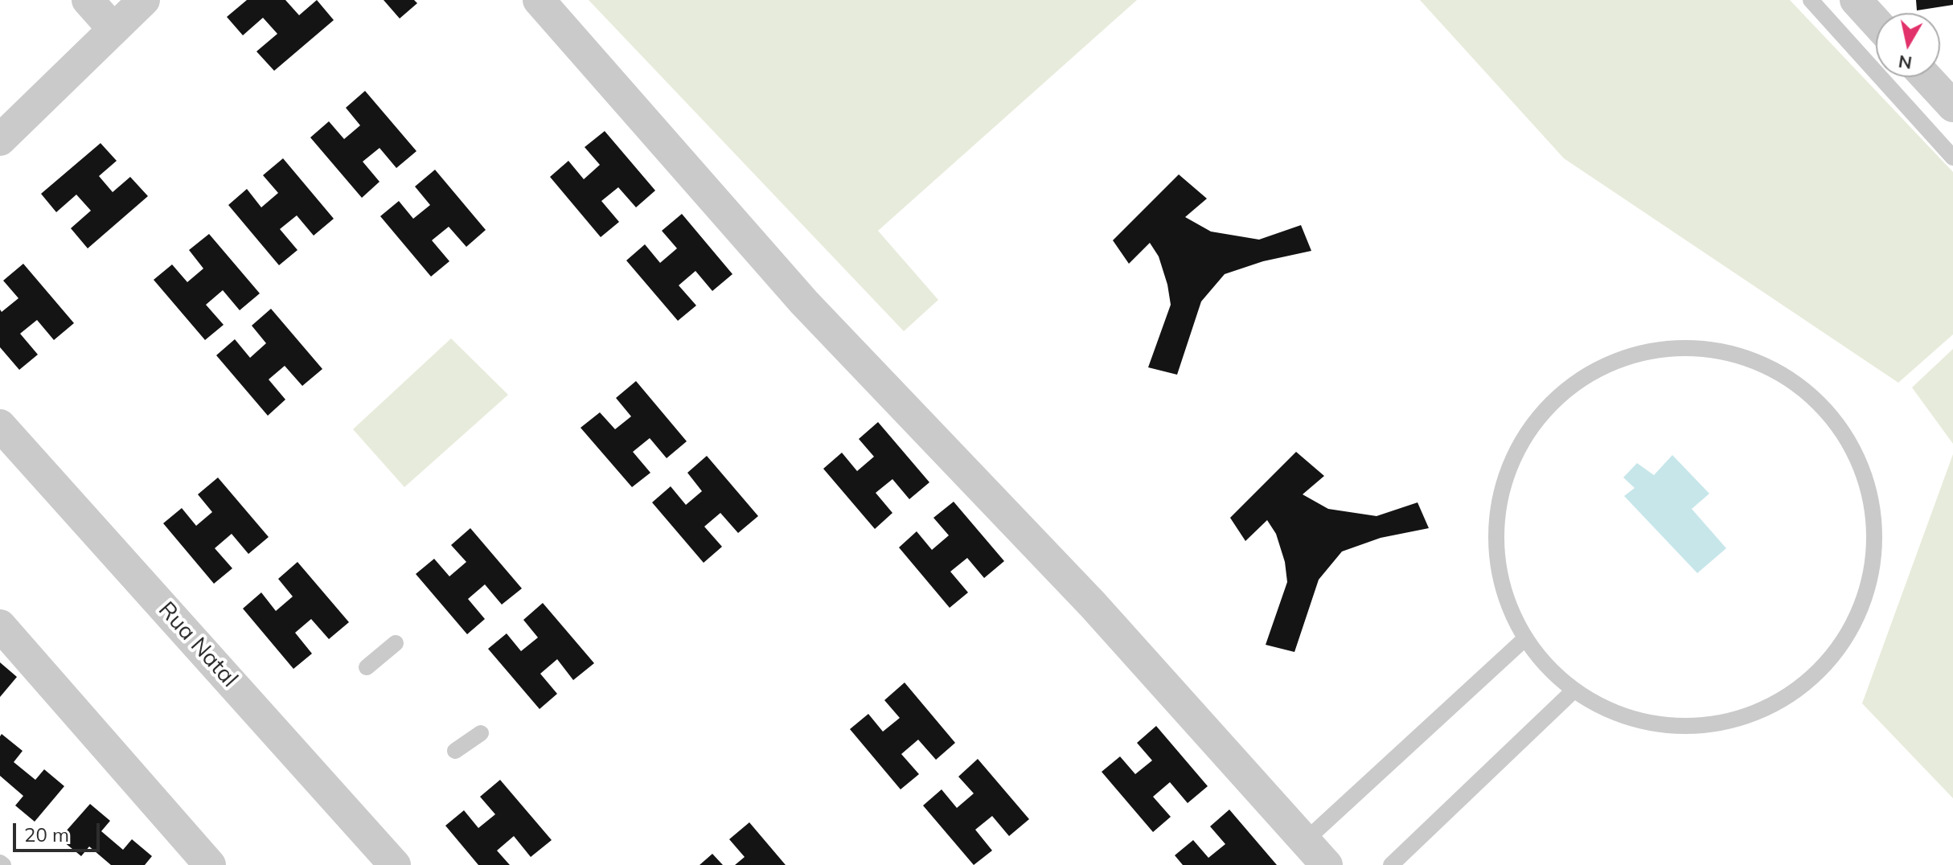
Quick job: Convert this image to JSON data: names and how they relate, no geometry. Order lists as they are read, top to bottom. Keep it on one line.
{"streets":{"street":["Rua Natal"]},"scale_bar":"20 m","north":"bottom"}
